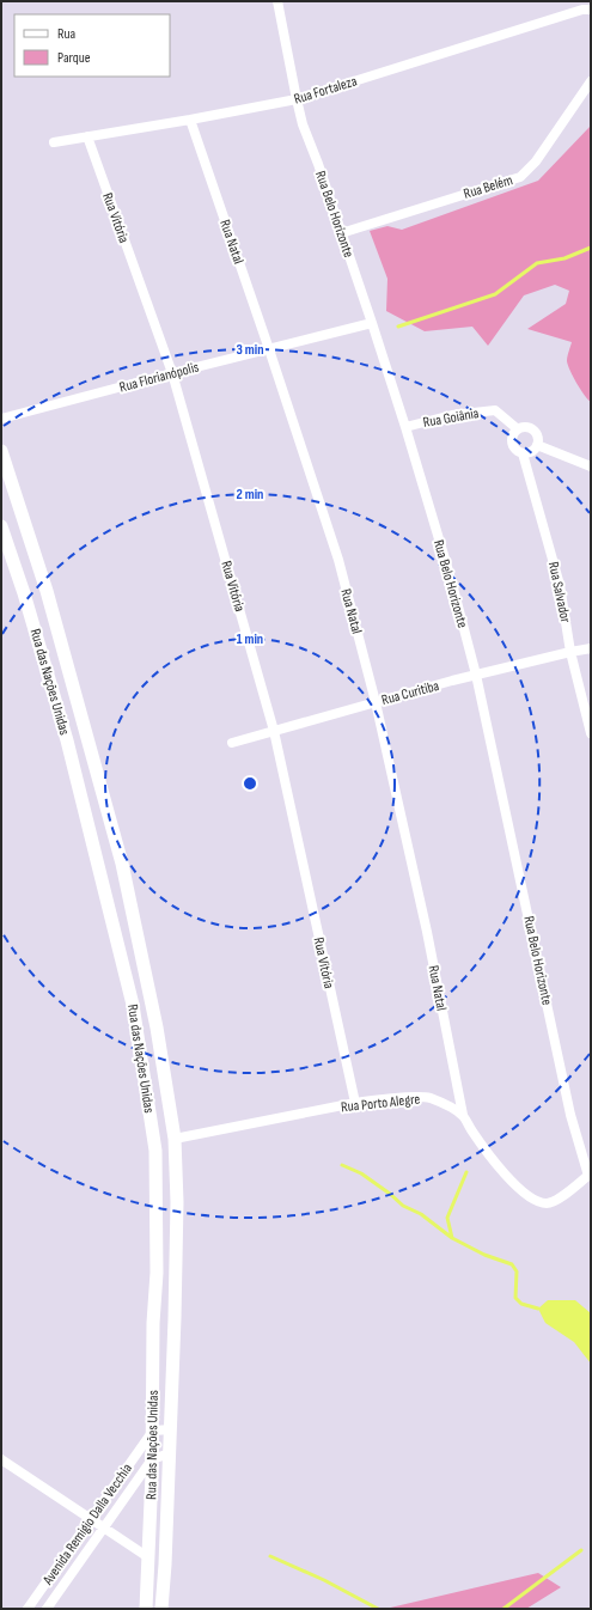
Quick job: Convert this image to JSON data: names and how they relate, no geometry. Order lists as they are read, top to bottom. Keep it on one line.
{"streets":{"main road":["Rua das Nações Unidas"],"street":["Rua Fortaleza","Rua Belém","Rua Belo Horizonte","Rua Vitória","Rua Natal","Rua Florianópolis","Rua Goiânia","Rua Salvador","Rua Curitiba","Rua Porto Alegre","Avenida Remigio Dalla Vecchia"]},"crossings":[["Rua Fortaleza","Rua Belo Horizonte"],["Rua Fortaleza","Rua Vitória"],["Rua Fortaleza","Rua Natal"],["Rua Belém","Rua Belo Horizonte"],["Rua Belo Horizonte","Rua Florianópolis"],["Rua Belo Horizonte","Rua Goiânia"],["Rua Belo Horizonte","Rua Curitiba"],["Rua Belo Horizonte","Rua Porto Alegre"],["Rua Vitória","Rua Florianópolis"],["Rua Vitória","Rua Curitiba"],["Rua Vitória","Rua Porto Alegre"],["Rua Natal","Rua Florianópolis"],["Rua Natal","Rua Curitiba"],["Rua Natal","Rua Porto Alegre"],["Rua Goiânia","Rua Salvador"],["Rua Salvador","Rua Curitiba"],["Rua das Nações Unidas","Rua Porto Alegre"],["Rua das Nações Unidas","Avenida Remigio Dalla Vecchia"]],"legend":["Rua","Parque"],"rings":["3 min","2 min","1 min"]}
